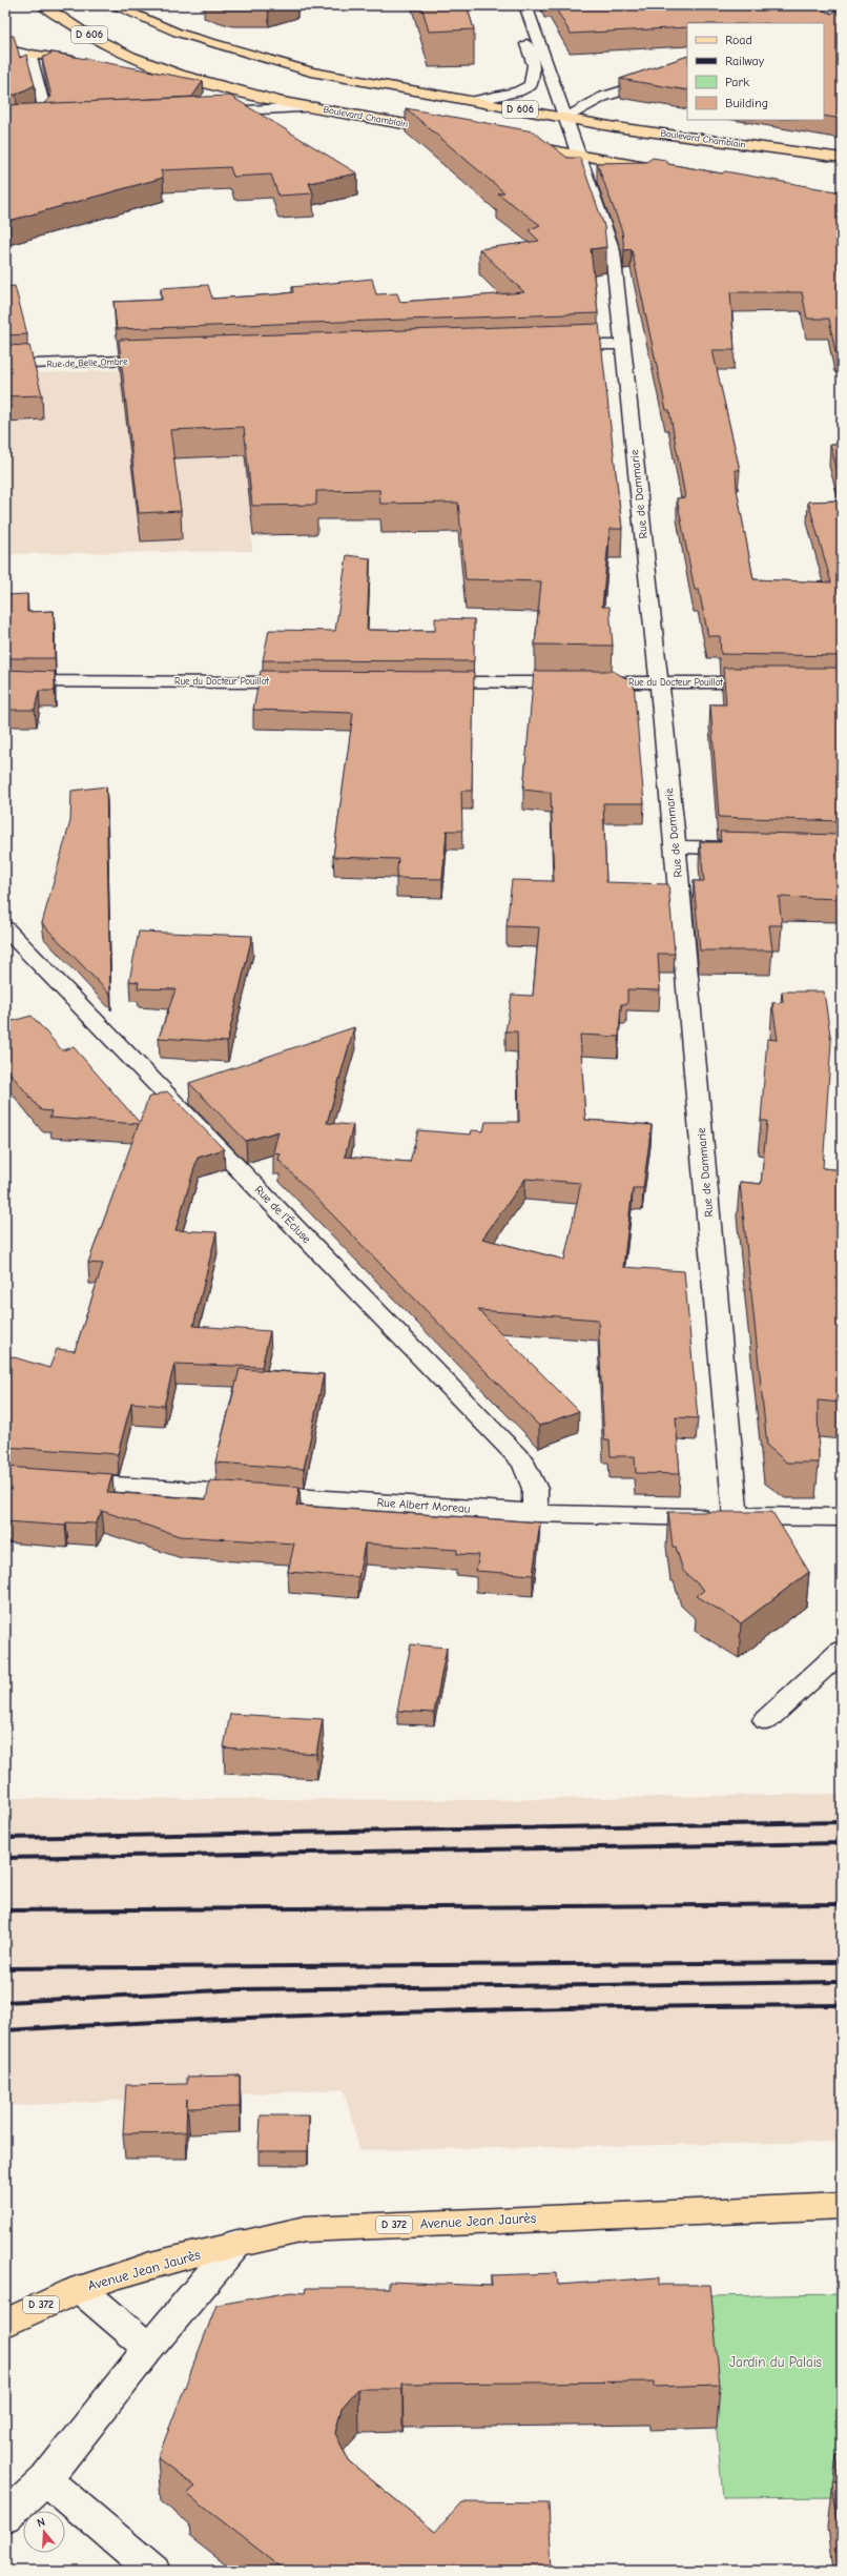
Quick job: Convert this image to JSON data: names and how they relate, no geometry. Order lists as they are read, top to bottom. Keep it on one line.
{"streets":{"main road":["D 606","Boulevard Chamblain","Avenue Jean Jaurès","D 372"],"street":["Rue de Belle Ombre","Rue de Dammarie","Rue du Docteur Pouillot","Rue de l'Écluse","Rue Albert Moreau"]},"crossings":[["D 606","Boulevard Chamblain"],["Rue de Dammarie","Rue du Docteur Pouillot"],["Rue de Dammarie","Rue Albert Moreau"],["Rue de l'Écluse","Rue Albert Moreau"]],"parks":["Jardin du Palais"],"legend":["Road","Railway","Park","Building"],"north":"top"}
